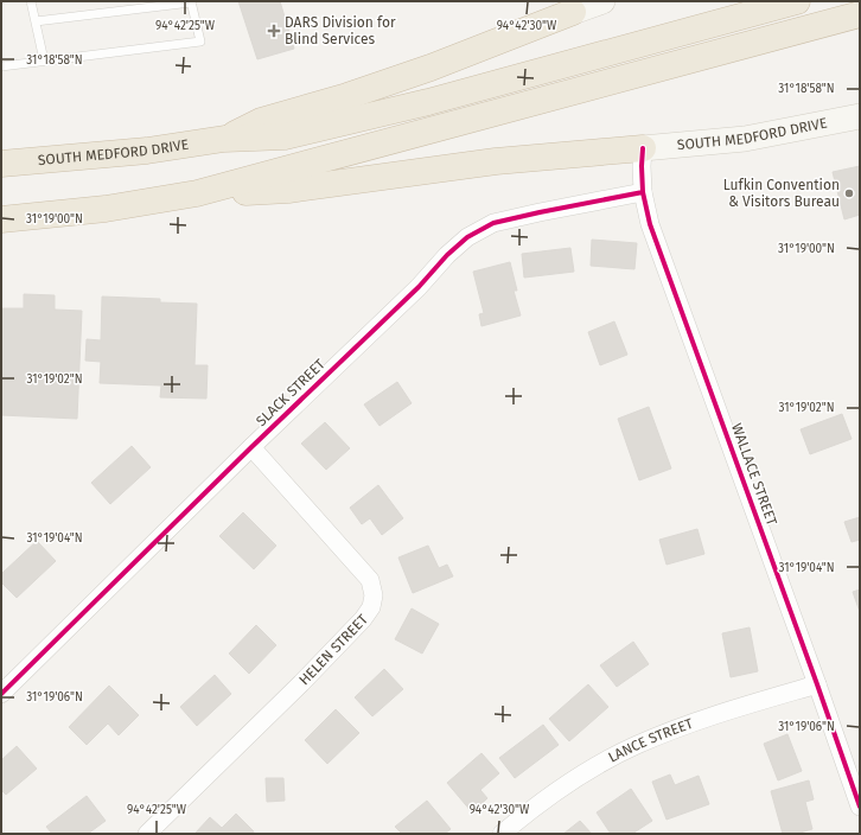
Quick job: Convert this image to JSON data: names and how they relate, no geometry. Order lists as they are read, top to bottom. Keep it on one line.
{"streets":{"highway":["SOUTH MEDFORD DRIVE"],"street":["SLACK STREET","WALLACE STREET","HELEN STREET","LANCE STREET"]},"crossings":[["SOUTH MEDFORD DRIVE","WALLACE STREET"],["SLACK STREET","WALLACE STREET"],["SLACK STREET","HELEN STREET"],["WALLACE STREET","LANCE STREET"]],"places":{"health":["DARS Division for Blind Services"],"other":["Lufkin Convention & Visitors Bureau"]},"coordinates":["94°42'25\"W","94°42'30\"W","31°18'58\"N","31°19'00\"N","31°19'02\"N","31°19'04\"N","31°19'06\"N"]}
